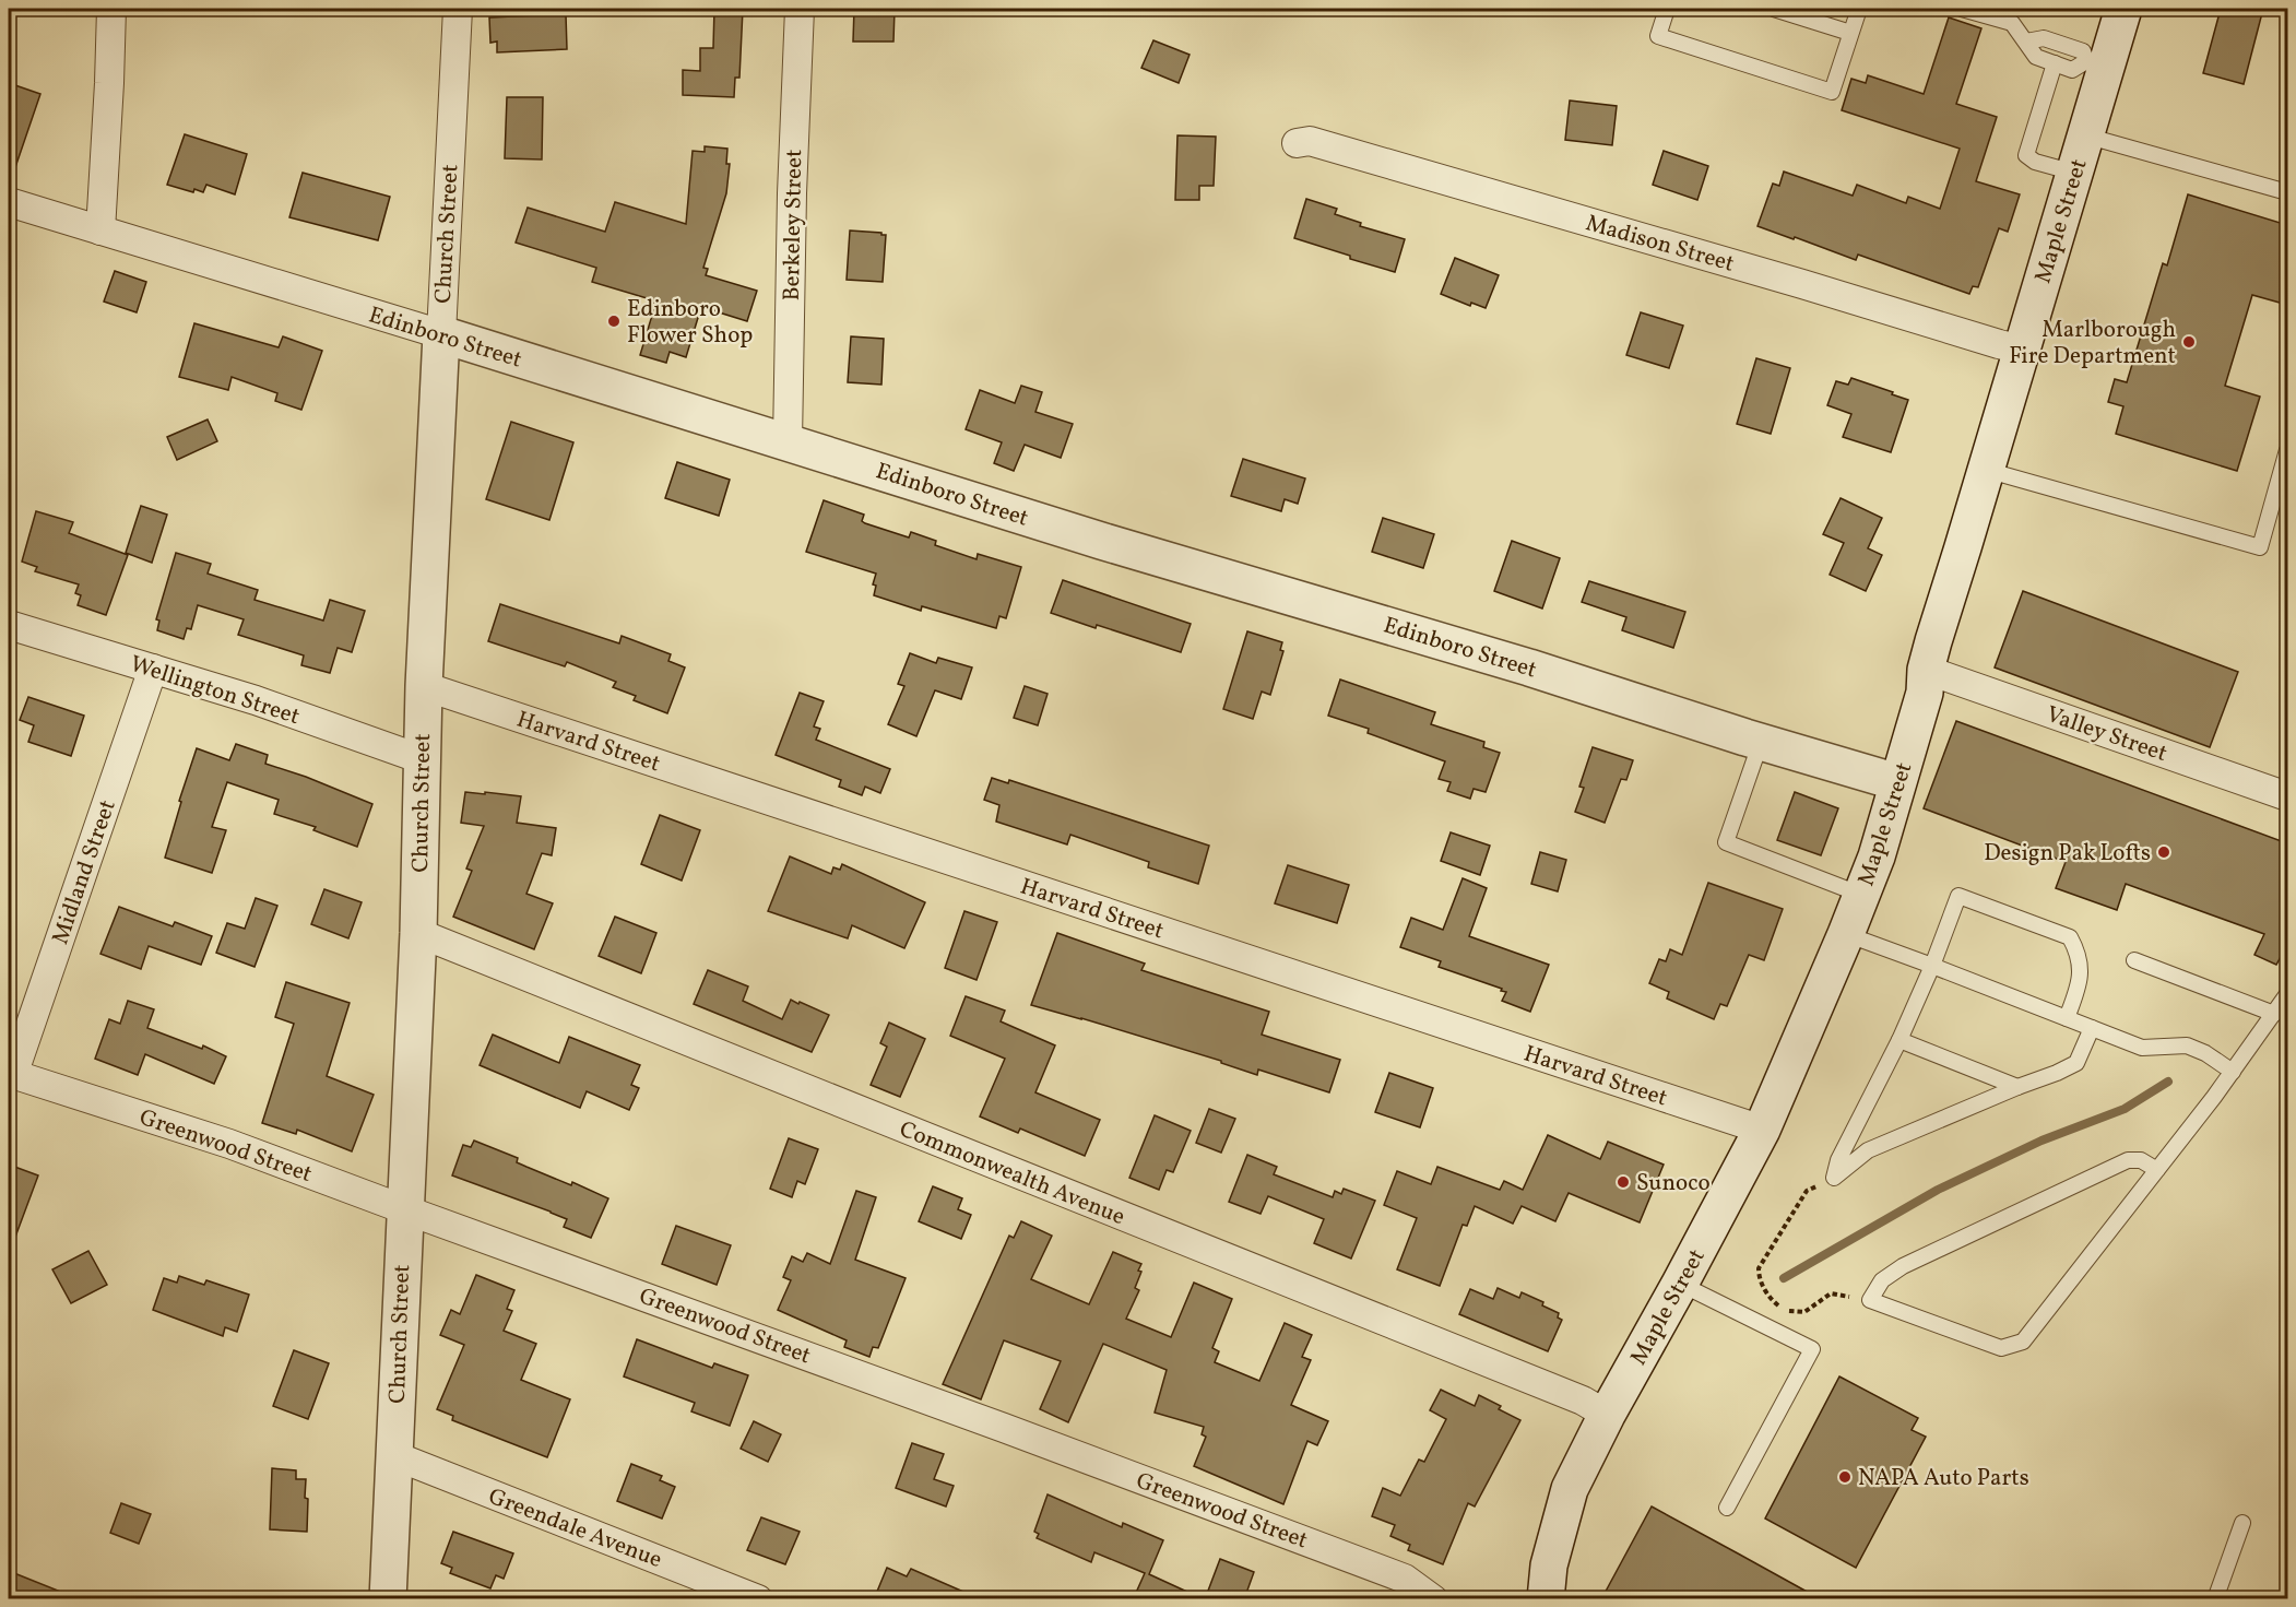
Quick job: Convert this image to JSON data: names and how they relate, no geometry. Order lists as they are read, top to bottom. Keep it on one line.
{"streets":{"street":["Maple Street","Berkeley Street","Church Street","Madison Street","Edinboro Street","Wellington Street","Valley Street","Harvard Street","Midland Street","Greenwood Street","Commonwealth Avenue","Greendale Avenue"]},"crossings":[["Maple Street","Madison Street"],["Maple Street","Edinboro Street"],["Maple Street","Valley Street"],["Maple Street","Harvard Street"],["Maple Street","Commonwealth Avenue"],["Berkeley Street","Edinboro Street"],["Church Street","Edinboro Street"],["Church Street","Wellington Street"],["Church Street","Harvard Street"],["Church Street","Greenwood Street"],["Church Street","Commonwealth Avenue"],["Church Street","Greendale Avenue"],["Wellington Street","Midland Street"],["Midland Street","Greenwood Street"]],"places":["Edinboro Flower Shop","Marlborough Fire Department","Design Pak Lofts","Sunoco","NAPA Auto Parts"]}
